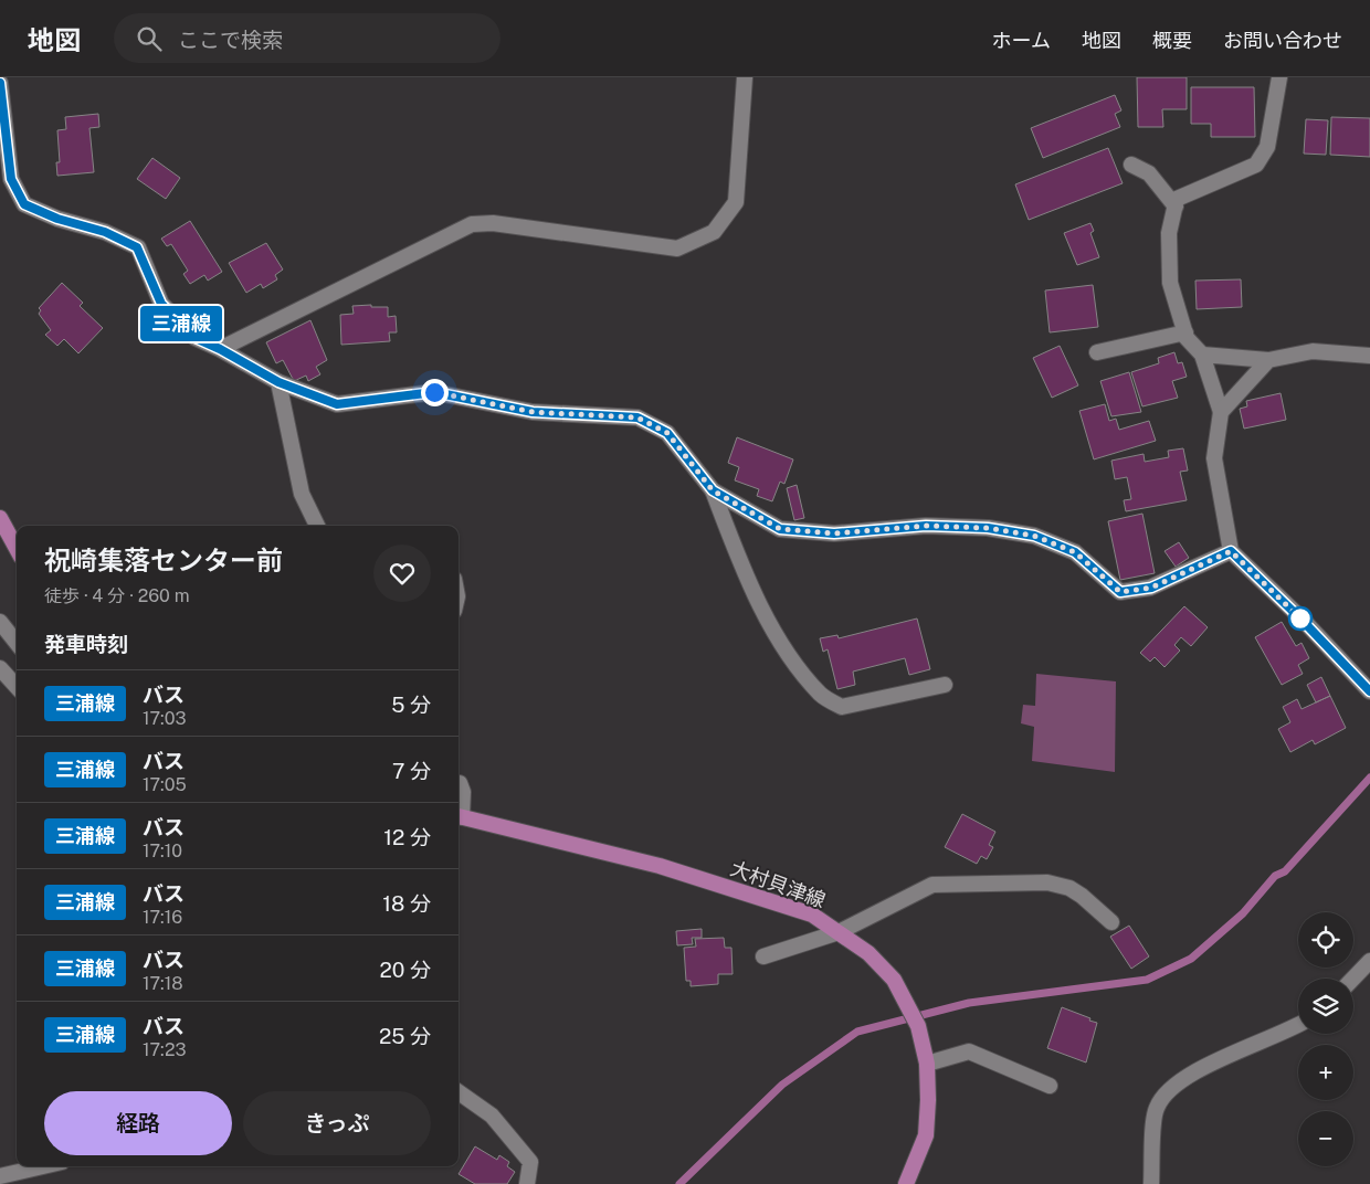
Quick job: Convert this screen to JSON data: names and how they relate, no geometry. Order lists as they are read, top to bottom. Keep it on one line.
{"streets":{"main road":["大村貝津線"]},"lines":["bus line 三浦線"],"page":{"header":"地図","search":"ここで検索","nav":["ホーム","地図","概要","お問い合わせ"],"on_map":"三浦線","heading":[["祝崎集落センター前","徒歩 · 4 分 · 260 m"],"発車時刻"],"list":[{"mark":"三浦線","name":"バス","note":"17:03","value":"5 分"},{"mark":"三浦線","name":"バス","note":"17:05","value":"7 分"},{"mark":"三浦線","name":"バス","note":"17:10","value":"12 分"},{"mark":"三浦線","name":"バス","note":"17:16","value":"18 分"},{"mark":"三浦線","name":"バス","note":"17:18","value":"20 分"},{"mark":"三浦線","name":"バス","note":"17:23","value":"25 分"}],"map_buttons":["+","−"],"buttons":["経路","きっぷ"]}}
